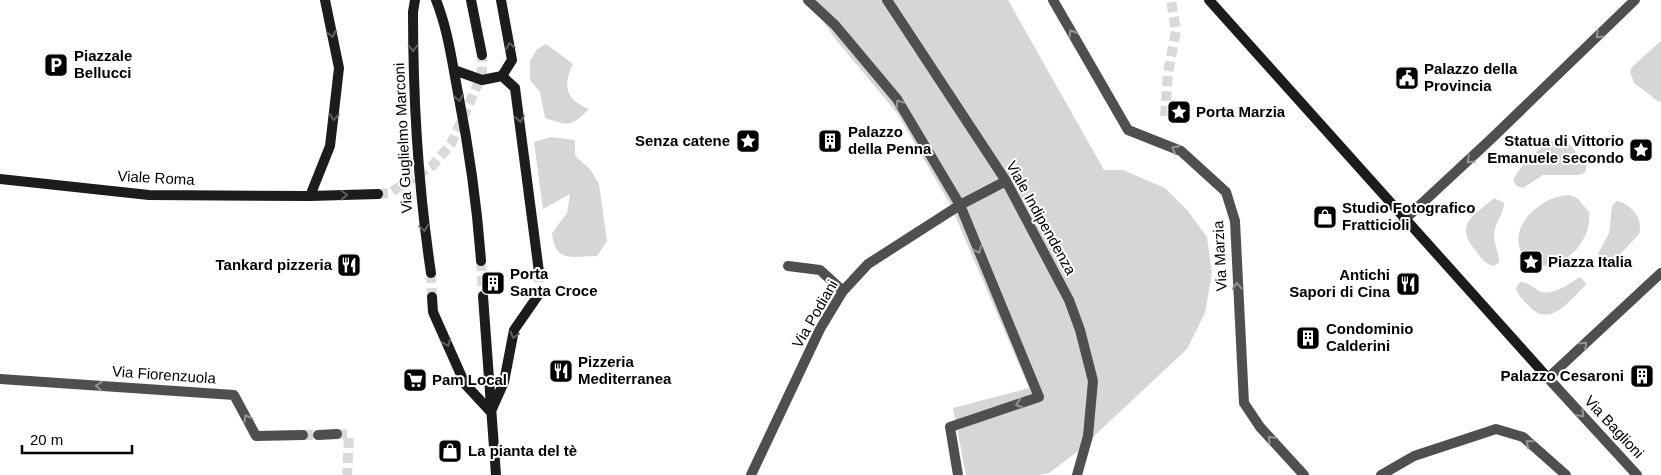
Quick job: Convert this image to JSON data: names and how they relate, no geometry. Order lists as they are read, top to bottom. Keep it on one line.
{"streets":{"street":["Via Guglielmo Marconi","Viale Roma","Viale Indipendenza","Via Marzia","Via Podiani","Via Fiorenzuola","Via Baglioni"]},"crossings":[["Viale Indipendenza","Via Podiani"]],"one_way":["Via Marzia","Via Fiorenzuola","Via Baglioni"],"places":{"parking":["Piazzale Bellucci"],"public building":["Palazzo della Provincia"],"place":["Porta Marzia","Senza catene","Statua di Vittorio Emanuele secondo","Piazza Italia"],"building":["Palazzo della Penna","Porta Santa Croce","Condominio Calderini","Palazzo Cesaroni"],"shop":["Studio Fotografico Fratticioli","La pianta del tè"],"restaurant":["Tankard pizzeria","Antichi Sapori di Cina","Pizzeria Mediterranea"],"supermarket":["Pam Local"]},"scale_bar":"20 m"}
